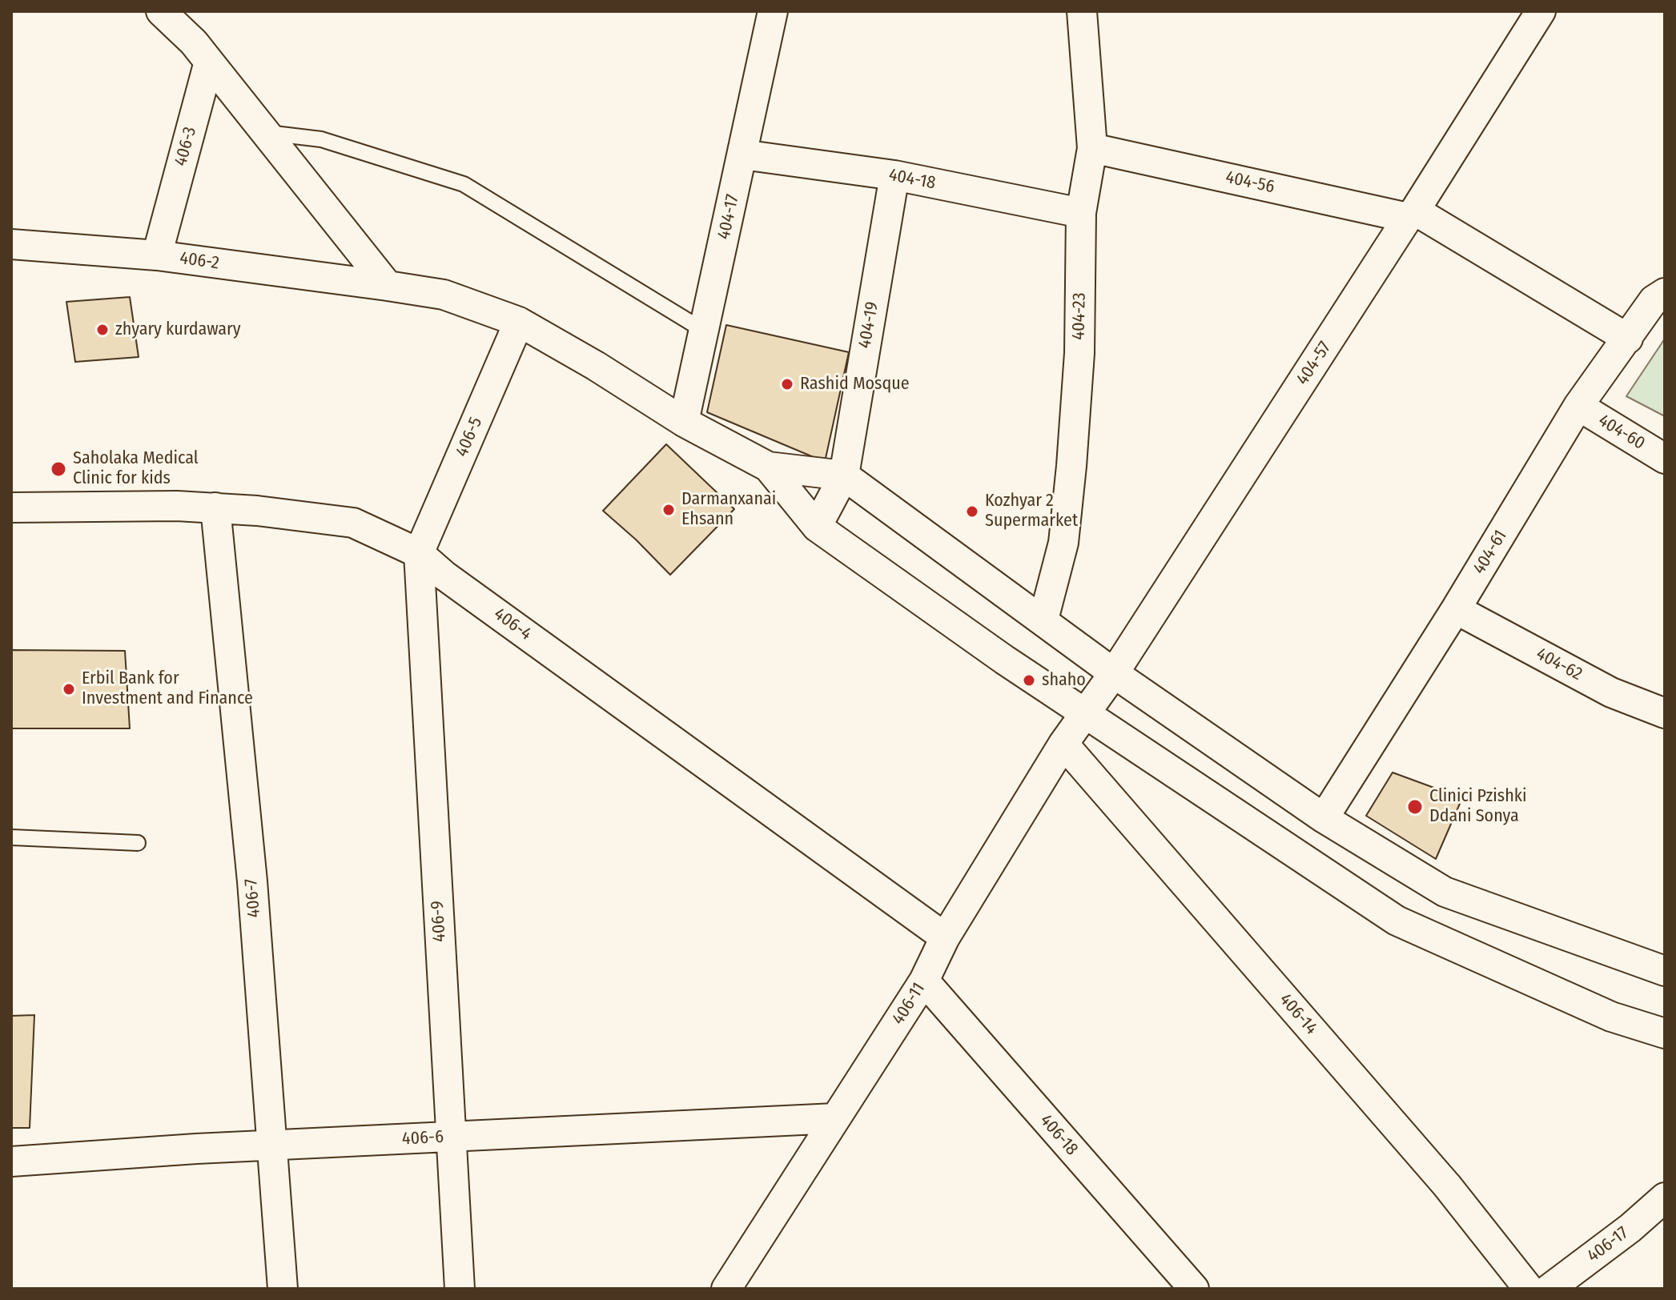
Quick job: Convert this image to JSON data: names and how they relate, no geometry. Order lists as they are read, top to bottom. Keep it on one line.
{"streets":{"street":["406-3","404-18","404-56","404-17","406-2","404-23","404-19","404-57","404-60","406-5","404-61","406-4","404-62","406-7","406-9","406-11","406-14","406-18","406-6","406-17"]},"crossings":[["406-3","406-2"],["404-18","404-17"],["404-18","404-23"],["404-18","404-19"],["404-56","404-23"],["404-56","404-57"],["404-56","404-61"],["404-17","406-2"],["406-2","406-5"],["404-57","406-11"],["404-60","404-61"],["406-5","406-4"],["406-5","406-9"],["404-61","404-62"],["406-4","406-7"],["406-4","406-9"],["406-4","406-11"],["406-7","406-6"],["406-9","406-6"],["406-11","406-14"],["406-11","406-18"],["406-11","406-6"]],"places":["zhyary kurdawary","Rashid Mosque","Saholaka Medical Clinic for kids","Darmanxanai Ehsann","Kozhyar 2 Supermarket","shaho","Erbil Bank for Investment and Finance","Clinici Pzishki Ddani Sonya"]}
